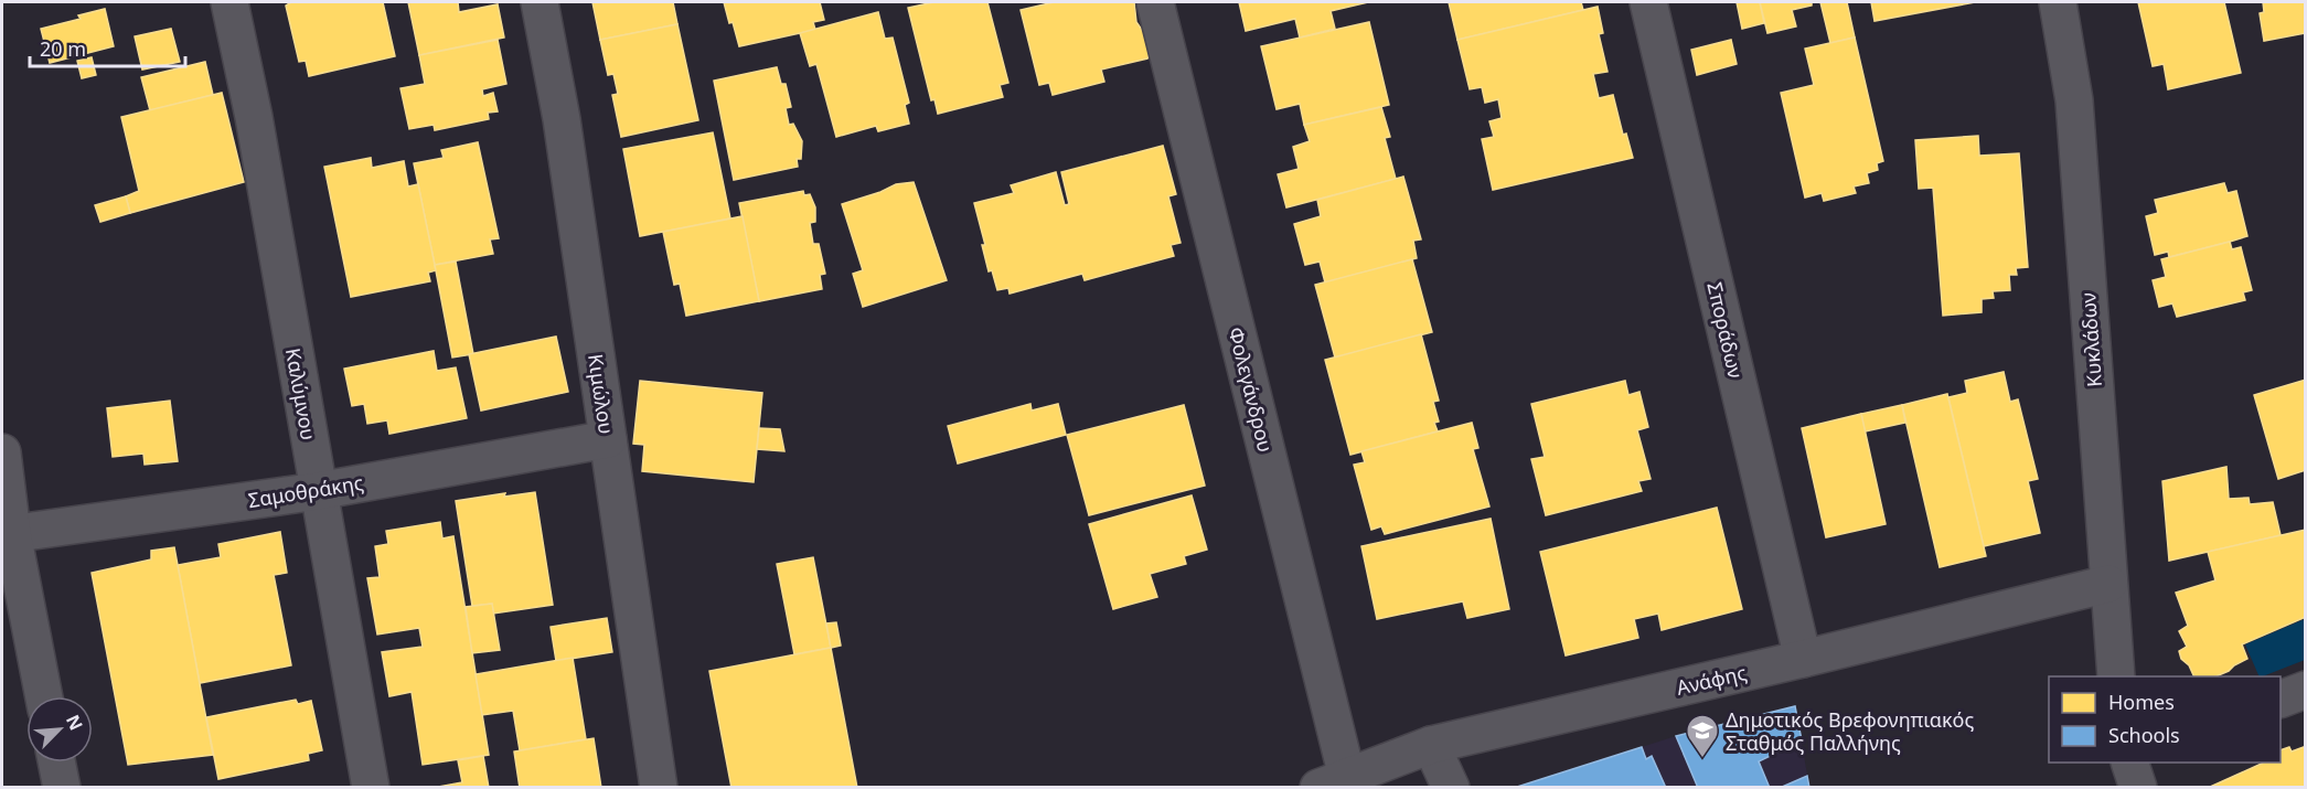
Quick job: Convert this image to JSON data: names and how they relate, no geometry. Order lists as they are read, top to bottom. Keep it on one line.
{"streets":{"street":["Σποράδων","Κυκλάδων","Φολεγάνδρου","Καλύμνου","Κιμώλου","Σαμοθράκης","Ανάφης"]},"crossings":[["Σποράδων","Ανάφης"],["Κυκλάδων","Ανάφης"],["Φολεγάνδρου","Ανάφης"],["Καλύμνου","Σαμοθράκης"],["Κιμώλου","Σαμοθράκης"]],"places":{"school or university":["Δημοτικός Βρεφονηπιακός Σταθμός Παλλήνης"]},"legend":["Homes","Schools"],"scale_bar":"20 m","north":"top right"}
